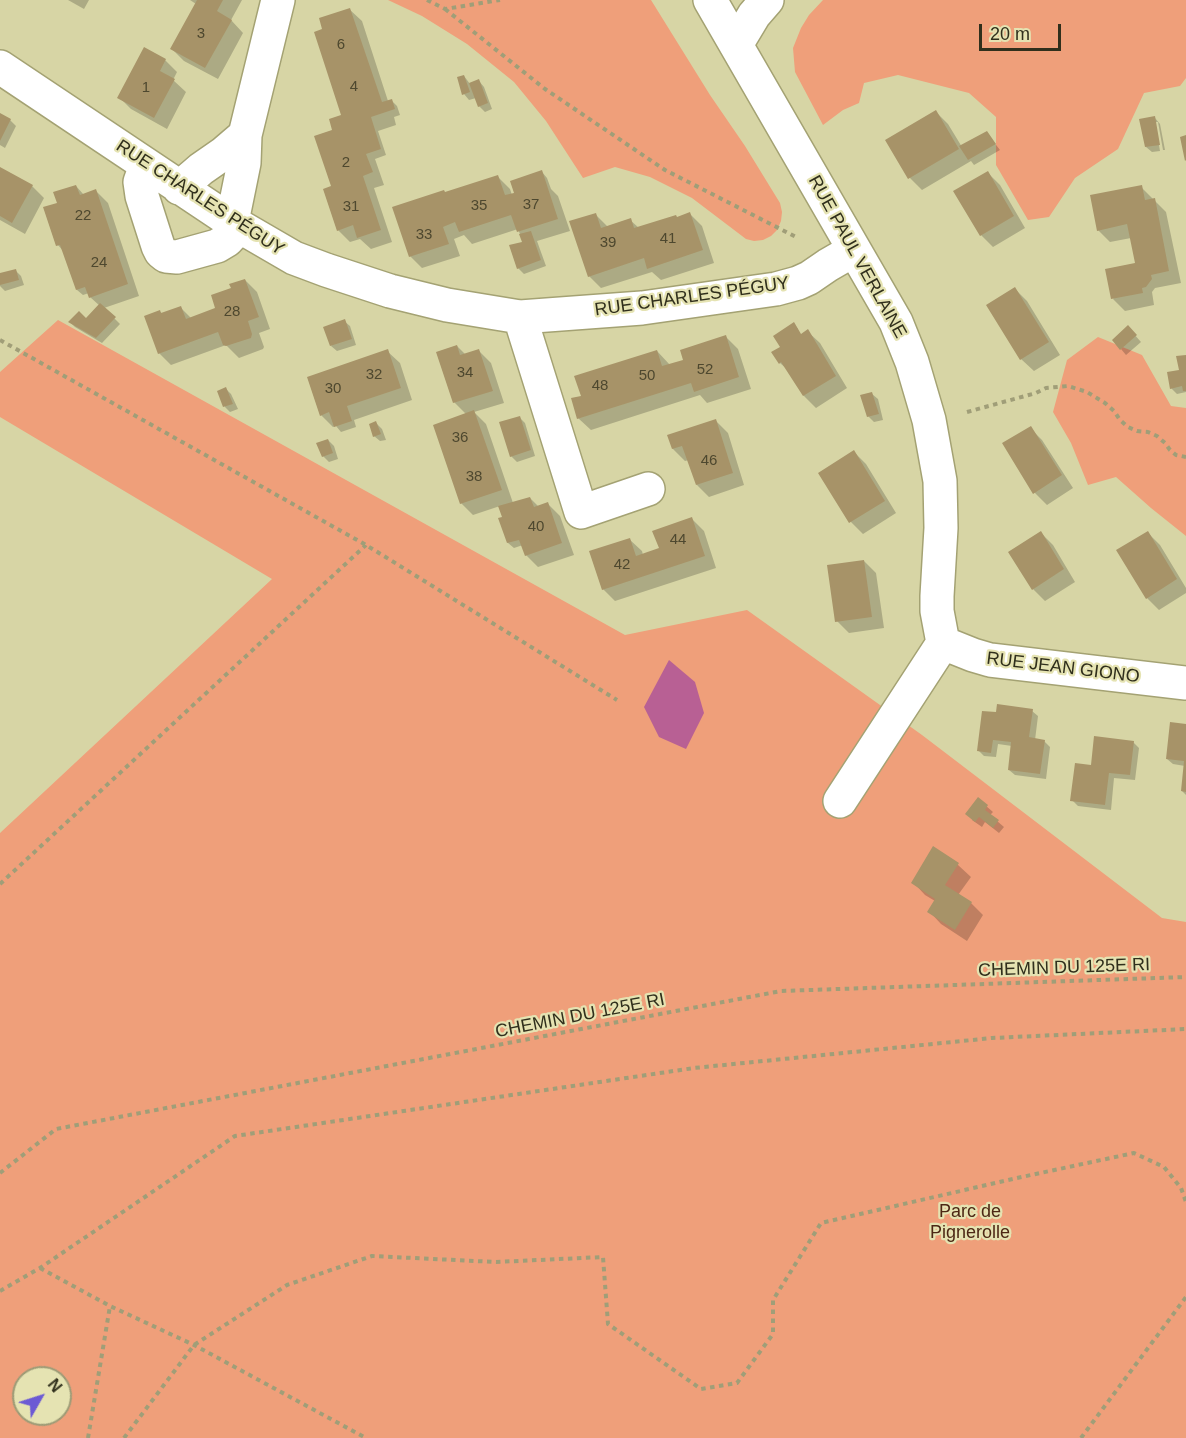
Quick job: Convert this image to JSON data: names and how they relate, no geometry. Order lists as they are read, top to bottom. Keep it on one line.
{"streets":{"street":["RUE CHARLES PÉGUY","RUE PAUL VERLAINE","RUE JEAN GIONO"],"path":["CHEMIN DU 125E RI"]},"crossings":[["RUE CHARLES PÉGUY","RUE PAUL VERLAINE"],["RUE PAUL VERLAINE","RUE JEAN GIONO"]],"parks":["Parc de Pignerolle"],"house_numbers":["3","6","4","1","2","37","35","31","22","33","41","39","24","28","52","34","32","50","48","30","36","46","38","40","44","42"],"scale_bar":"20 m","north":"top right"}
